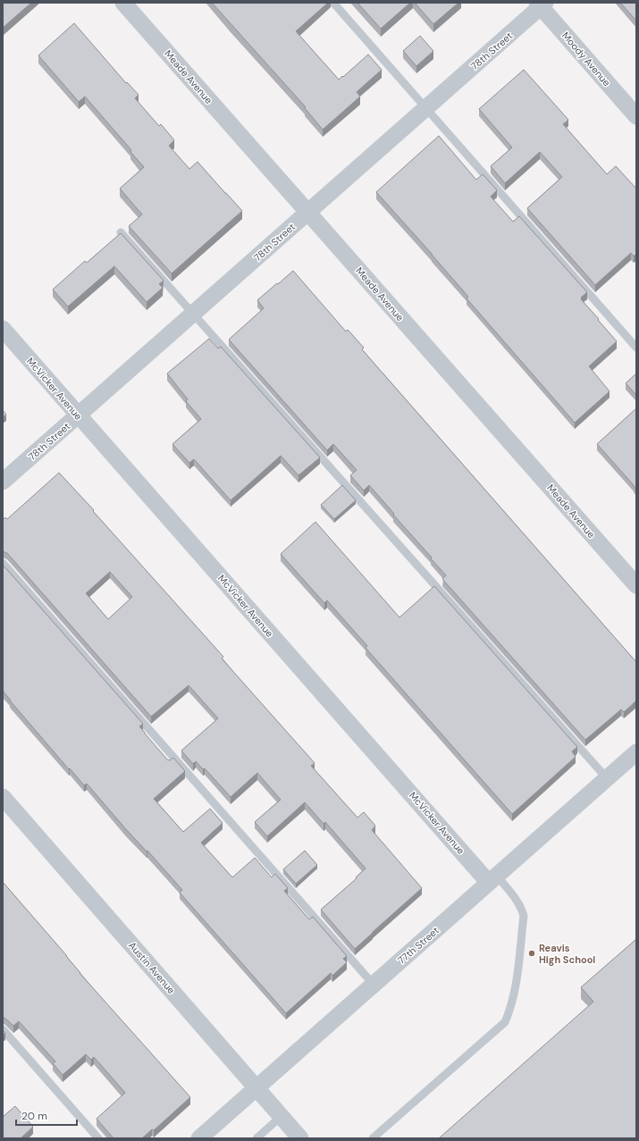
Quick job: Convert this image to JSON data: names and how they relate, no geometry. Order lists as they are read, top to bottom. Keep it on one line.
{"streets":{"street":["78th Street","Moody Avenue","Meade Avenue","McVicker Avenue","77th Street","Austin Avenue"]},"crossings":[["78th Street","Moody Avenue"],["78th Street","Meade Avenue"],["78th Street","McVicker Avenue"],["McVicker Avenue","77th Street"],["77th Street","Austin Avenue"]],"places":["Reavis High School"],"scale_bar":"20 m"}
